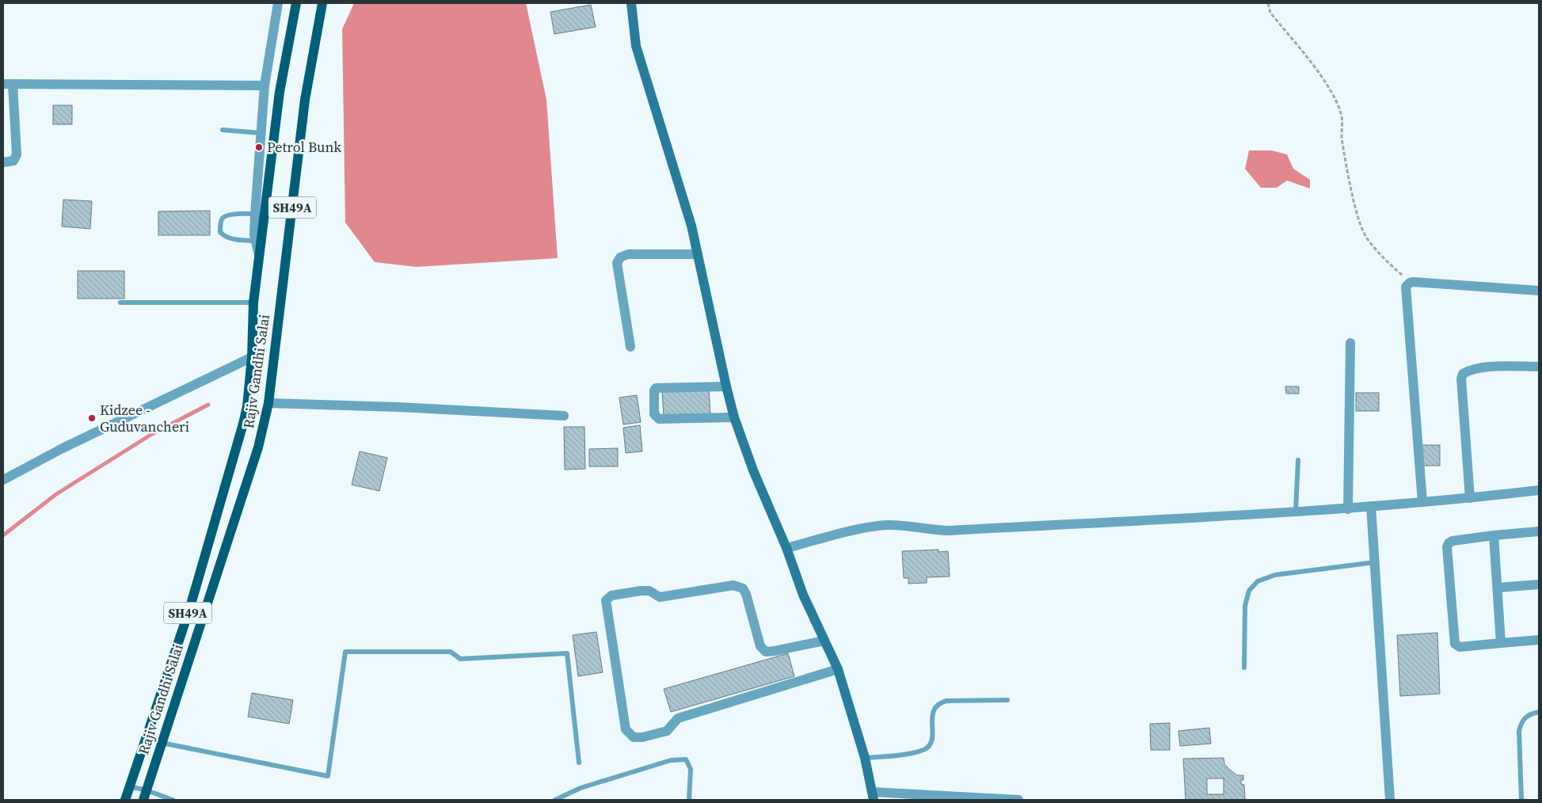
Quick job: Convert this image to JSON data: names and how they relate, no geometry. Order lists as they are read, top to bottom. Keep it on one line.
{"streets":{"main road":["SH49A","Rajiv Gandhi Salai"]},"places":["Petrol Bunk","Kidzee - Guduvancheri"]}
